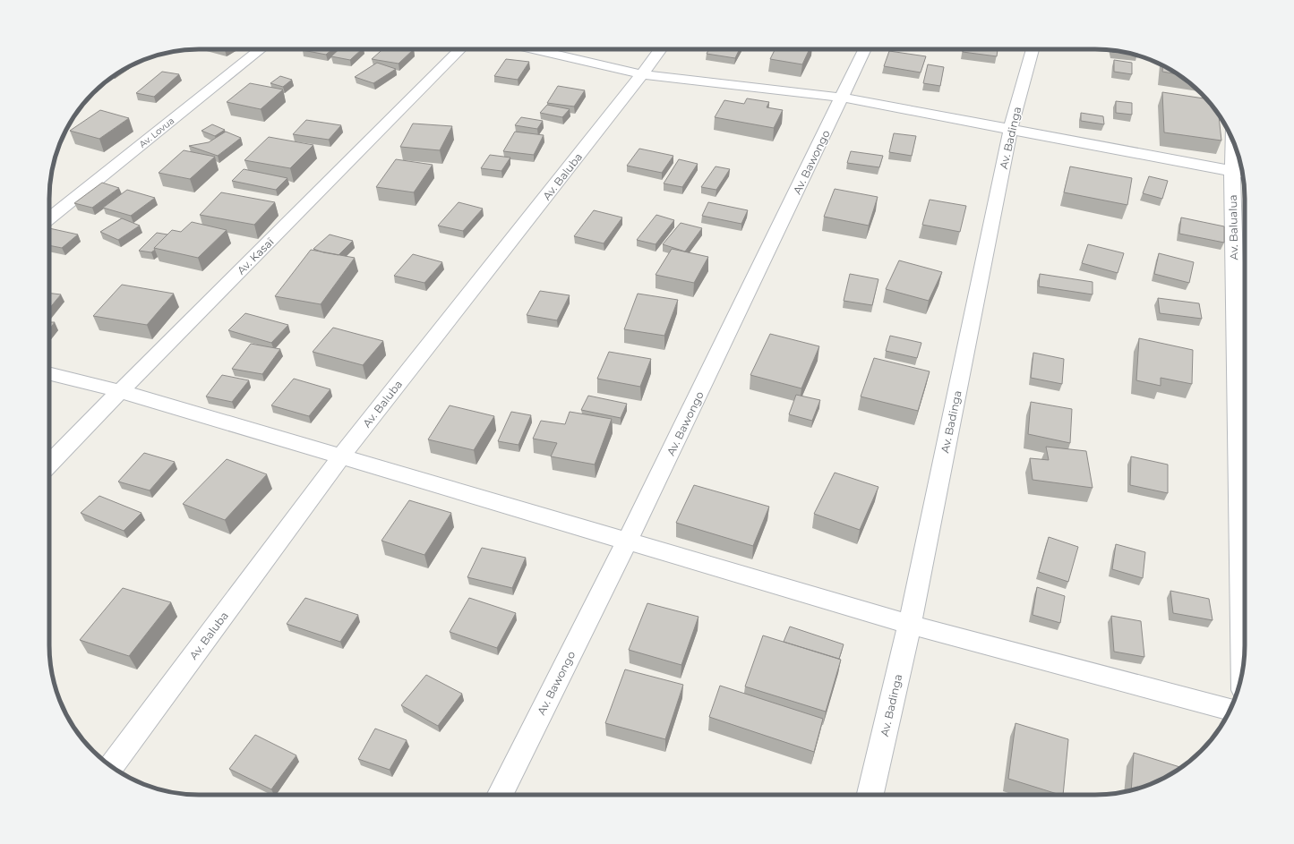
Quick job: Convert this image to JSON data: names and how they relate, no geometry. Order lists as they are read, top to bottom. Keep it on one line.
{"streets":{"street":["Av. Lovua","Av. Badinga","Av. Bawongo","Av. Baluba","Av. Balualua","Av. Kasaï"]}}
